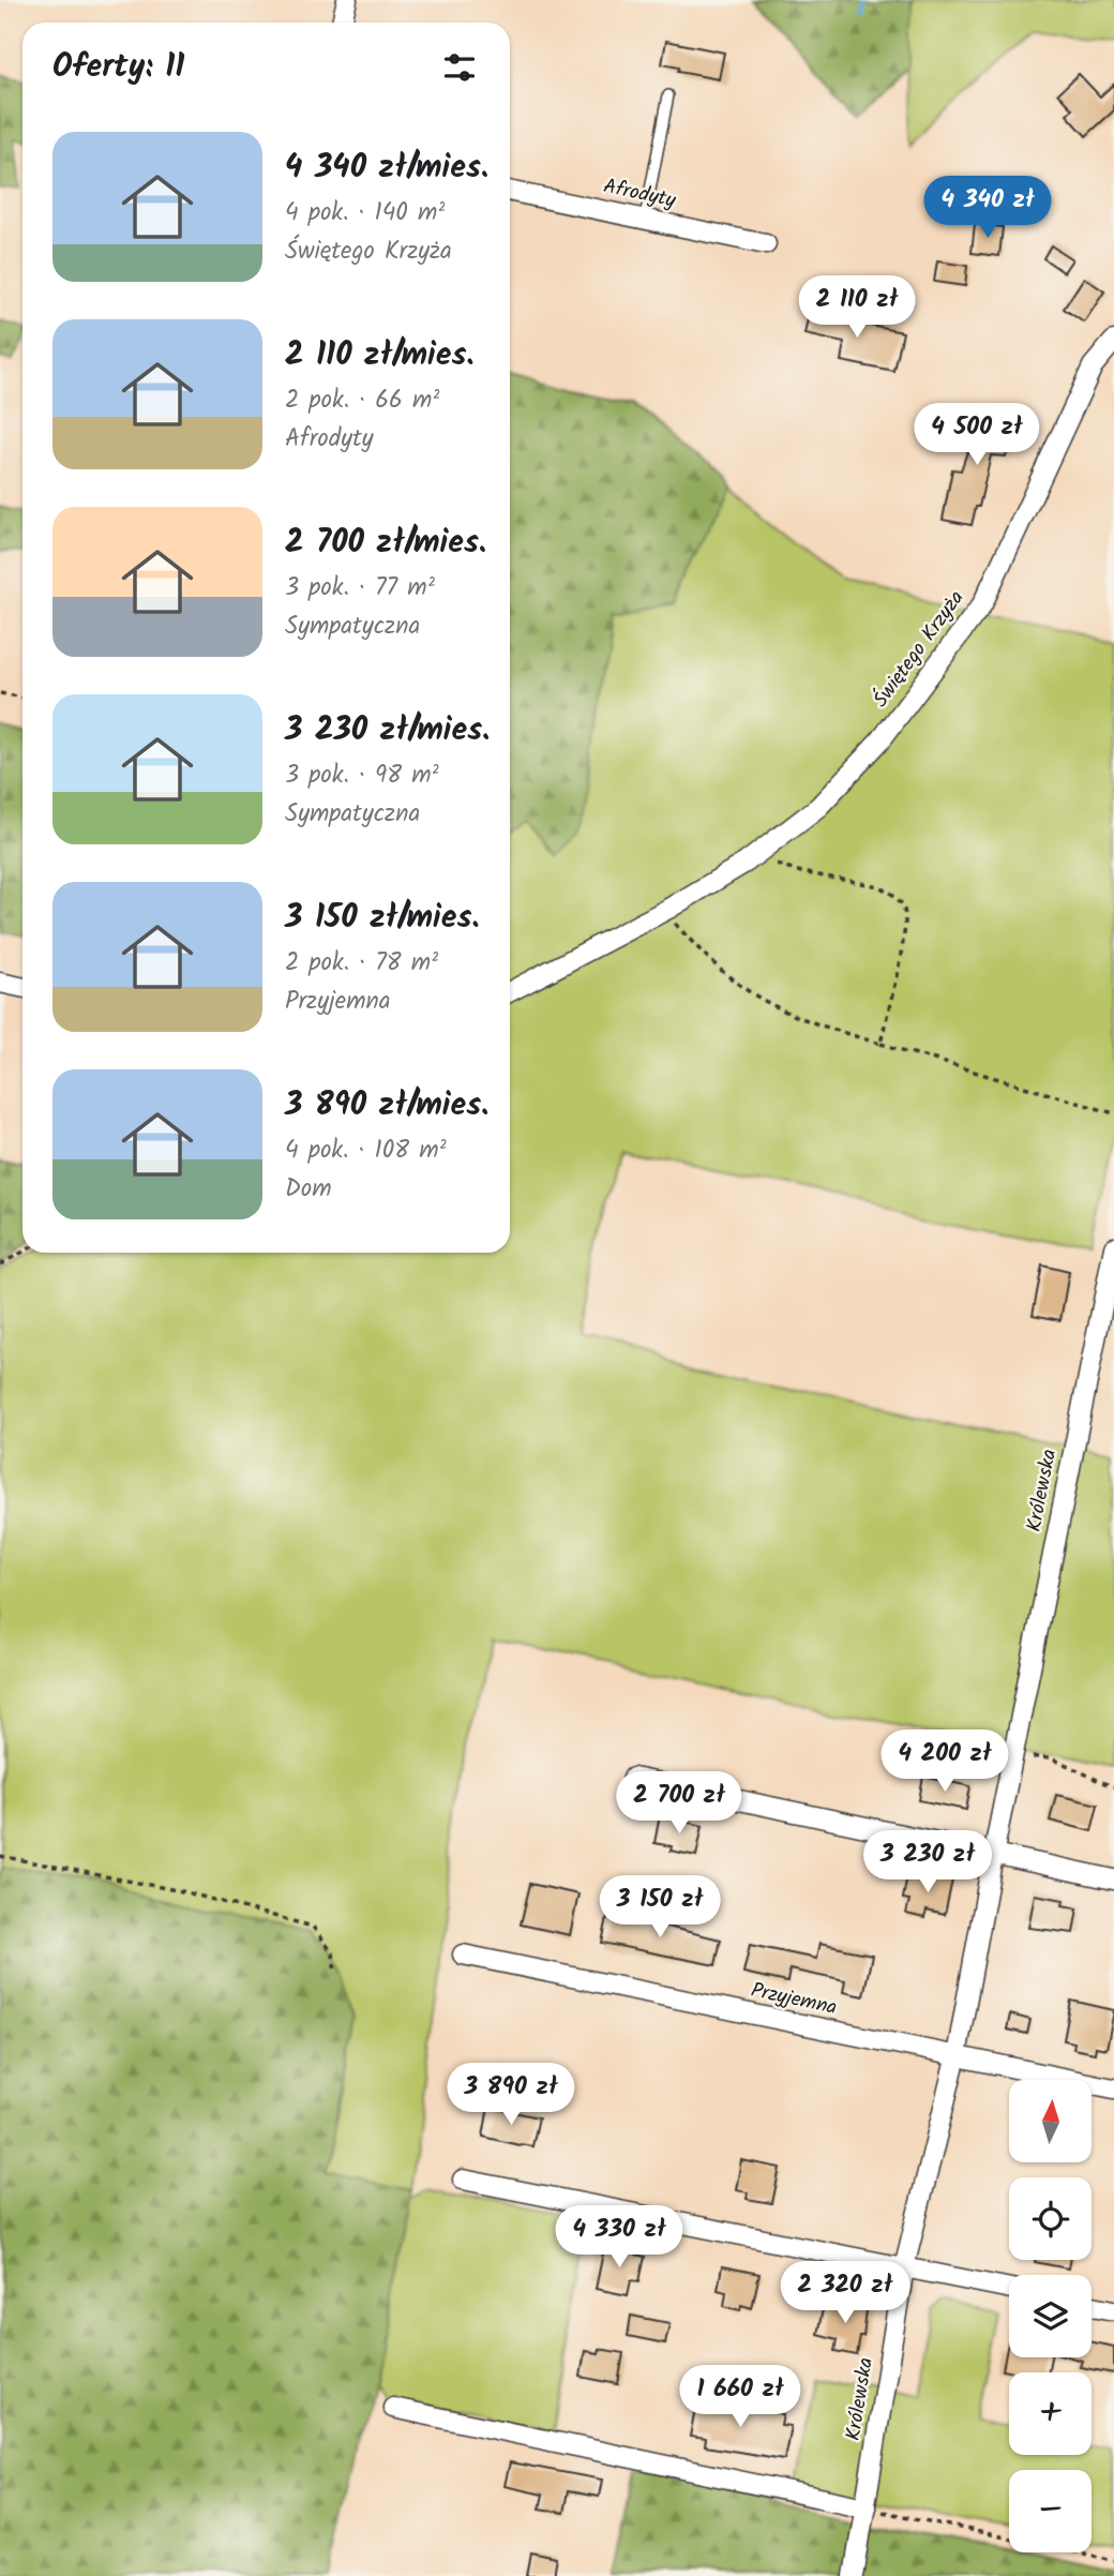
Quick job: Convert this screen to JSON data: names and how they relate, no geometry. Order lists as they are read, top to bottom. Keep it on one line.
{"streets":{"street":["Afrodyty","Świętego Krzyża","Królewska","Przyjemna"]},"crossings":[["Królewska","Przyjemna"]],"north":"top","page":{"heading":"Oferty: 11","list":[{"name":"4 340 zł/mies.","note":"4 pok. · 140 m² · Świętego Krzyża"},{"name":"2 110 zł/mies.","note":"2 pok. · 66 m² · Afrodyty"},{"name":"2 700 zł/mies.","note":"3 pok. · 77 m² · Sympatyczna"},{"name":"3 230 zł/mies.","note":"3 pok. · 98 m² · Sympatyczna"},{"name":"3 150 zł/mies.","note":"2 pok. · 78 m² · Przyjemna"},{"name":"3 890 zł/mies.","note":"4 pok. · 108 m² · Dom"}],"price":["4 340 zł","2 110 zł","4 500 zł","4 200 zł","2 700 zł","3 230 zł","3 150 zł","3 890 zł","4 330 zł","2 320 zł","1 660 zł"],"map_buttons":["+","−"]}}
